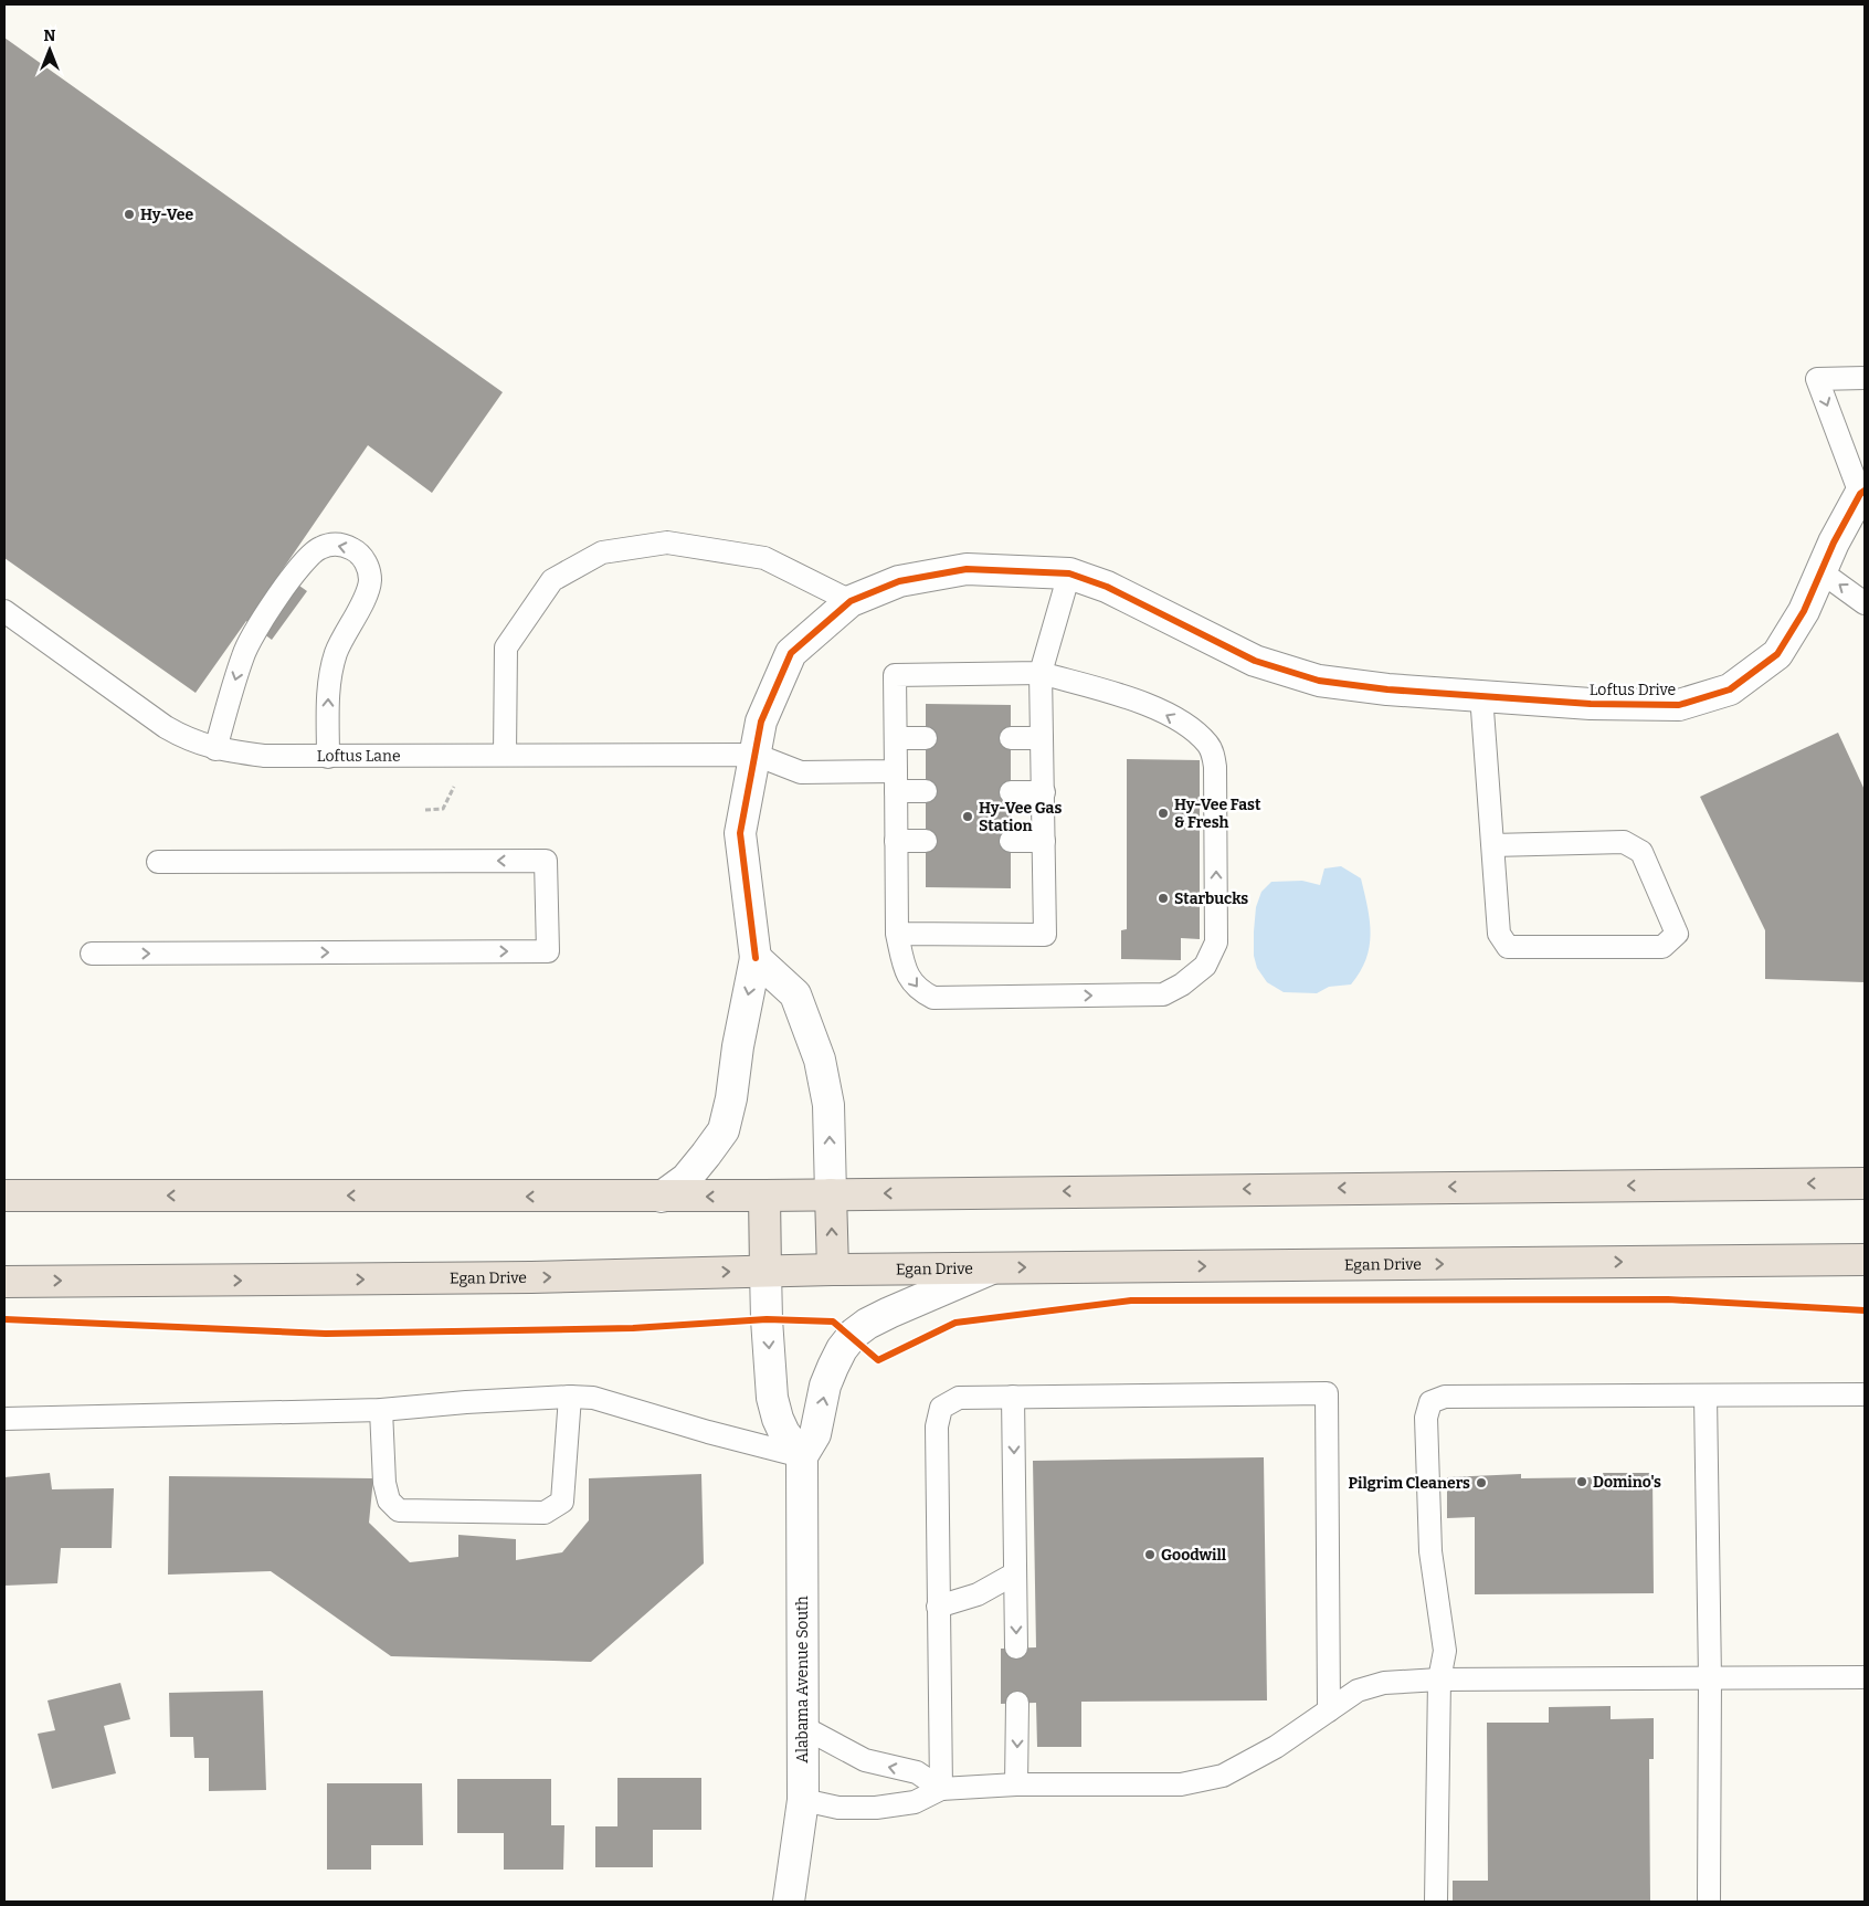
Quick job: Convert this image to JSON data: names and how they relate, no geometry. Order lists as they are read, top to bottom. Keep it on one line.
{"streets":{"highway":["Egan Drive"],"street":["Loftus Drive","Alabama Avenue South"],"lane":["Loftus Lane"]},"crossings":[["Loftus Drive","Loftus Lane"],["Egan Drive","Alabama Avenue South"]],"one_way":["Alabama Avenue South"],"places":["Hy-Vee","Hy-Vee Fast & Fresh","Hy-Vee Gas Station","Starbucks","Domino's","Pilgrim Cleaners","Goodwill"],"north":"top"}
